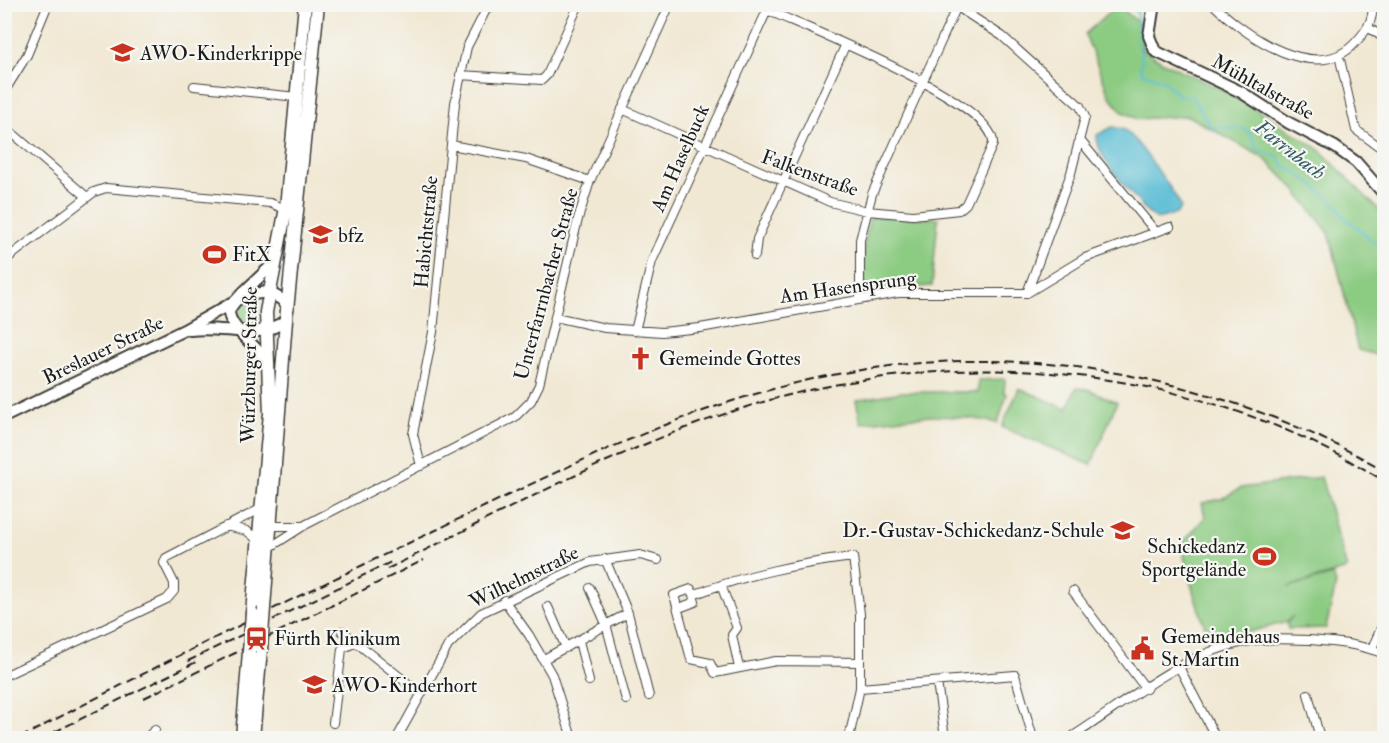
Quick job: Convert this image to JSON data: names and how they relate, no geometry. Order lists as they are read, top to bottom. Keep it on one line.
{"streets":{"main road":["Mühltalstraße","Breslauer Straße","Würzburger Straße"],"street":["Am Haselbuck","Falkenstraße","Habichtstraße","Unterfarrnbacher Straße","Am Hasensprung","Wilhelmstraße"]},"crossings":[["Am Haselbuck","Falkenstraße"],["Am Haselbuck","Am Hasensprung"],["Falkenstraße","Unterfarrnbacher Straße"],["Habichtstraße","Unterfarrnbacher Straße"],["Unterfarrnbacher Straße","Am Hasensprung"],["Unterfarrnbacher Straße","Würzburger Straße"],["Breslauer Straße","Würzburger Straße"]],"water":["Farrnbach"],"places":{"school or university":["AWO-Kinderkrippe","bfz","Dr.-Gustav-Schickedanz-Schule","AWO-Kinderhort"],"sports":["FitX","Schickedanz Sportgelände"],"church":["Gemeinde Gottes"],"station":["Fürth Klinikum"],"public building":["Gemeindehaus St.Martin"]}}
